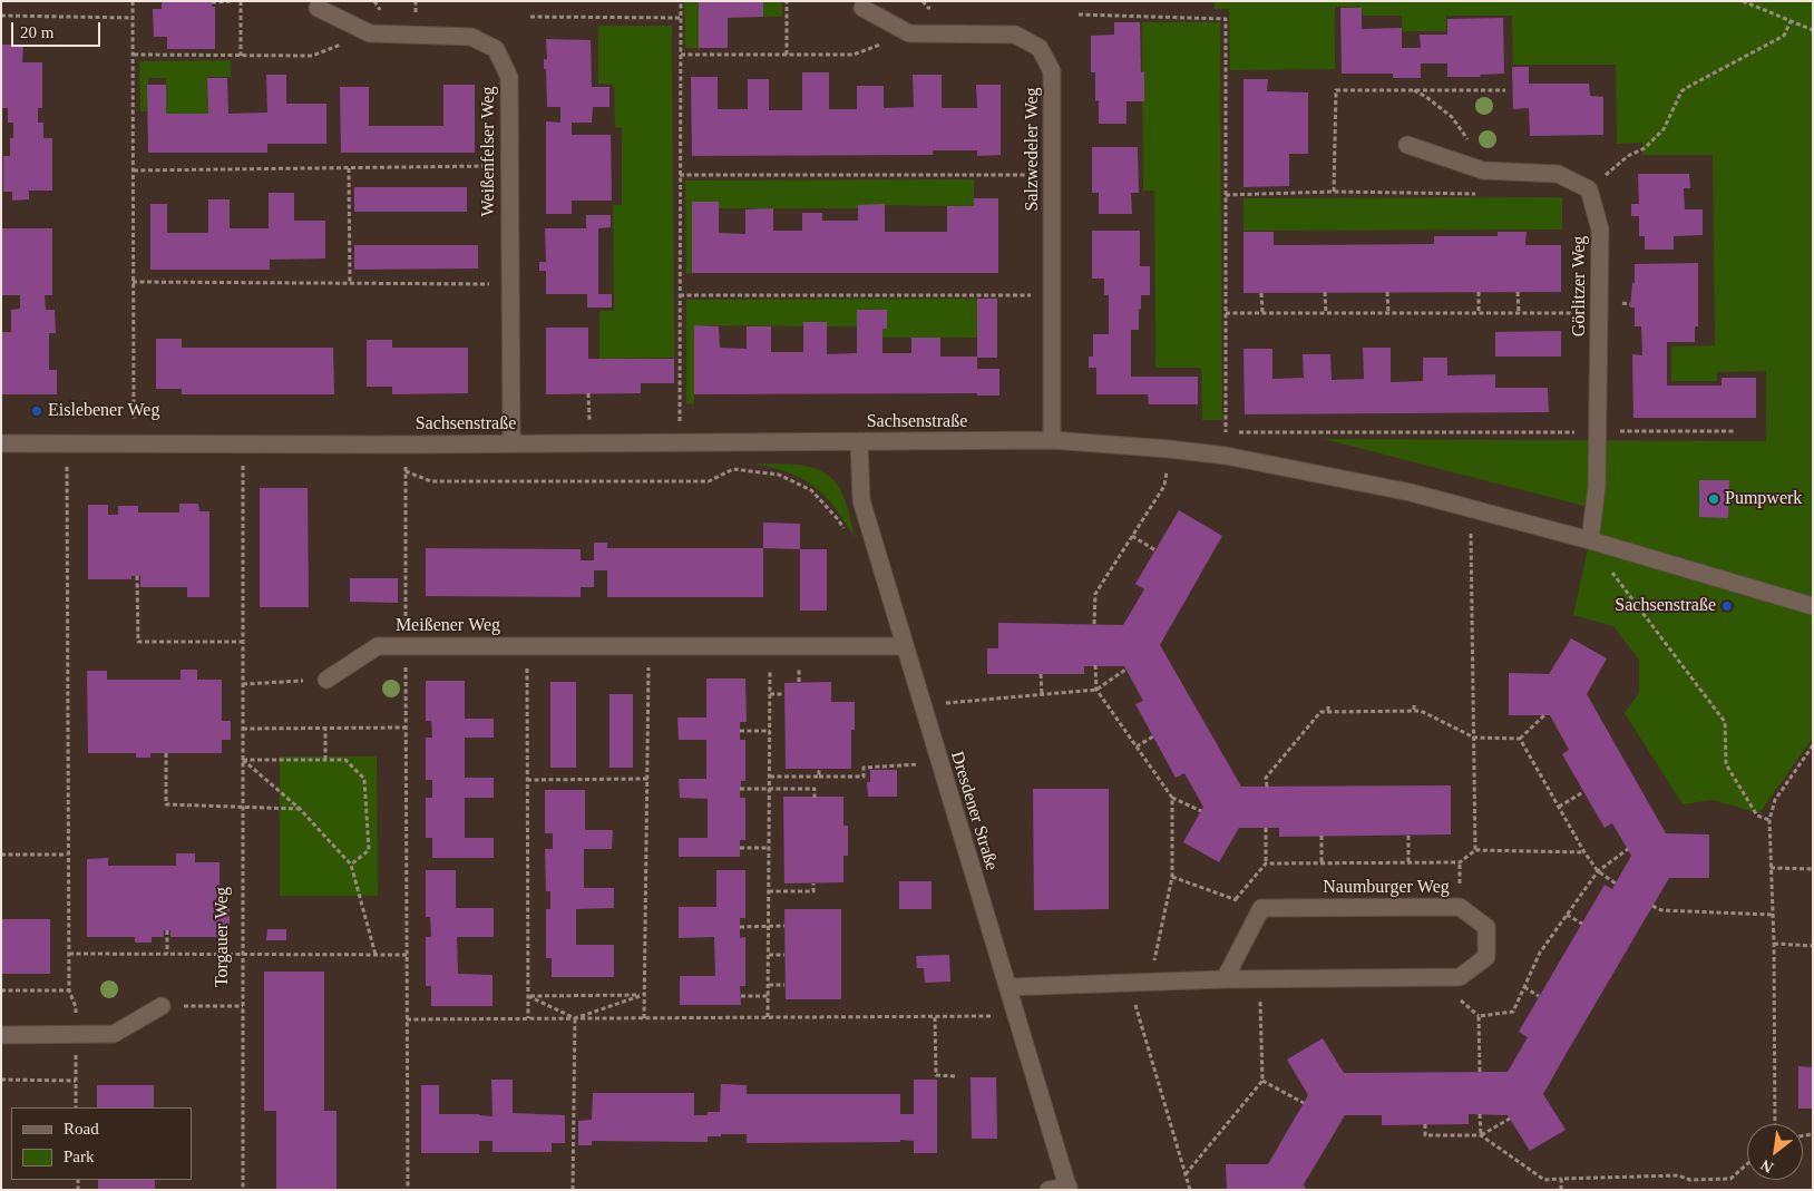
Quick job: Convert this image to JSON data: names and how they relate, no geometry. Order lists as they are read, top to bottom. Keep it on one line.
{"streets":{"street":["Salzwedeler Weg","Weißenfelser Weg","Görlitzer Weg","Sachsenstraße","Meißener Weg","Dresdener Straße","Naumburger Weg"],"path":["Torgauer Weg"]},"crossings":[["Salzwedeler Weg","Sachsenstraße"],["Weißenfelser Weg","Sachsenstraße"],["Görlitzer Weg","Sachsenstraße"],["Sachsenstraße","Dresdener Straße"],["Meißener Weg","Dresdener Straße"],["Dresdener Straße","Naumburger Weg"]],"places":["Eislebener Weg","Pumpwerk","Sachsenstraße"],"legend":["Road","Park"],"scale_bar":"20 m","north":"bottom left"}
